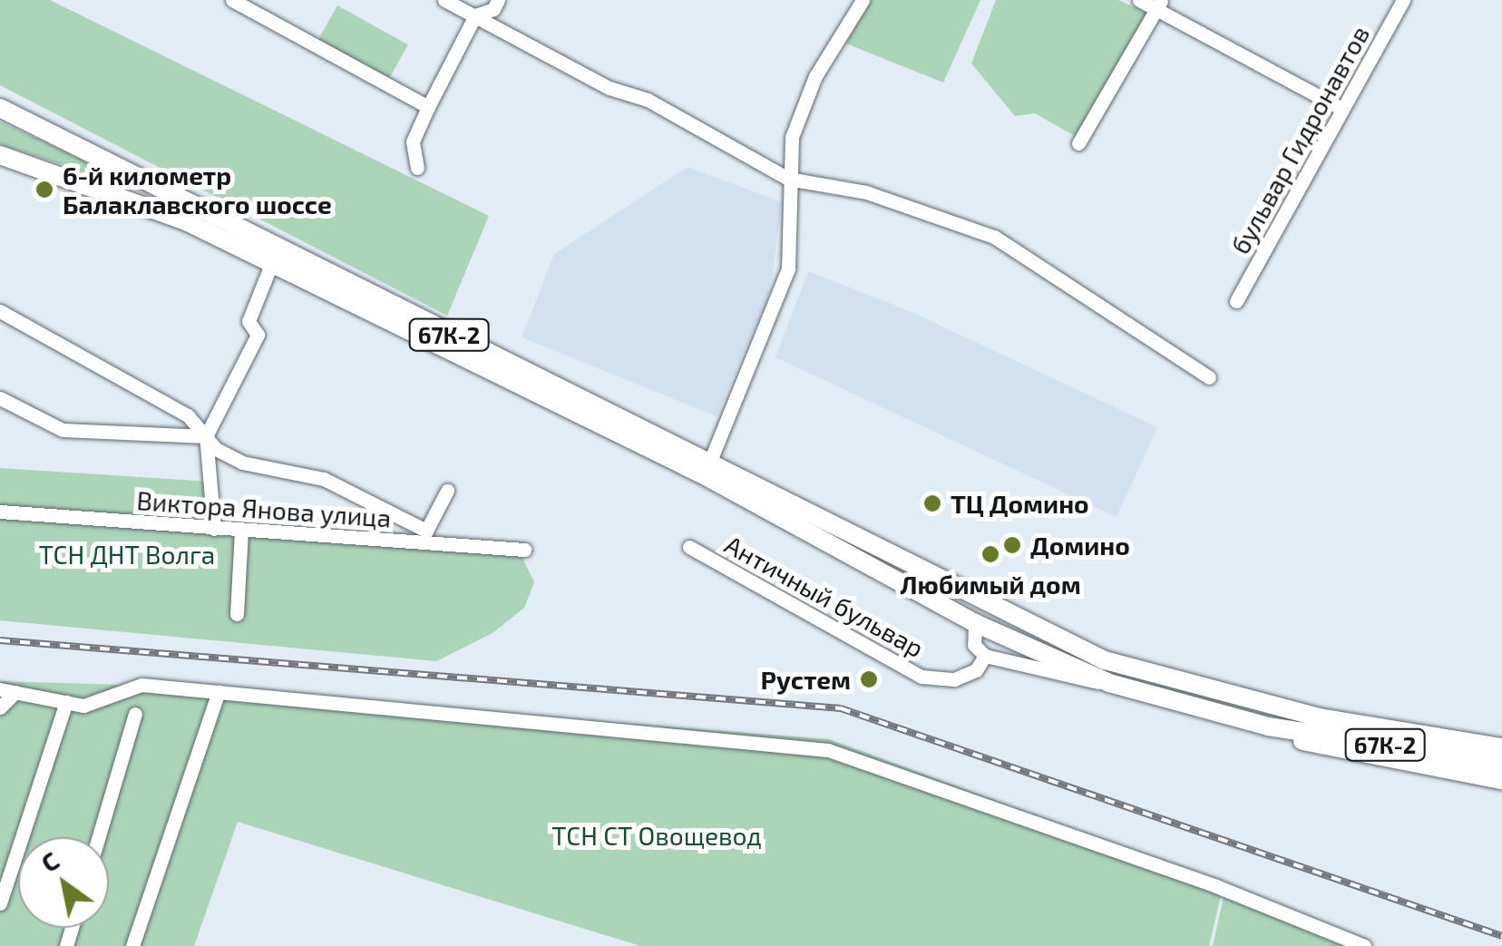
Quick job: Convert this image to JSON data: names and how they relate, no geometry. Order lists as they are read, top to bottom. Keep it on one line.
{"streets":{"main road":["67К-2"],"street":["бульвар Гидронавтов","Виктора Янова улица","Античный бульвар"]},"parks":["ТСН ДНТ Волга","ТСН СТ Овощевод"],"places":["6-й километр Балаклавского шоccе","ТЦ Домино","Домино","Любимый дом","Рустем"],"north":"top left"}
